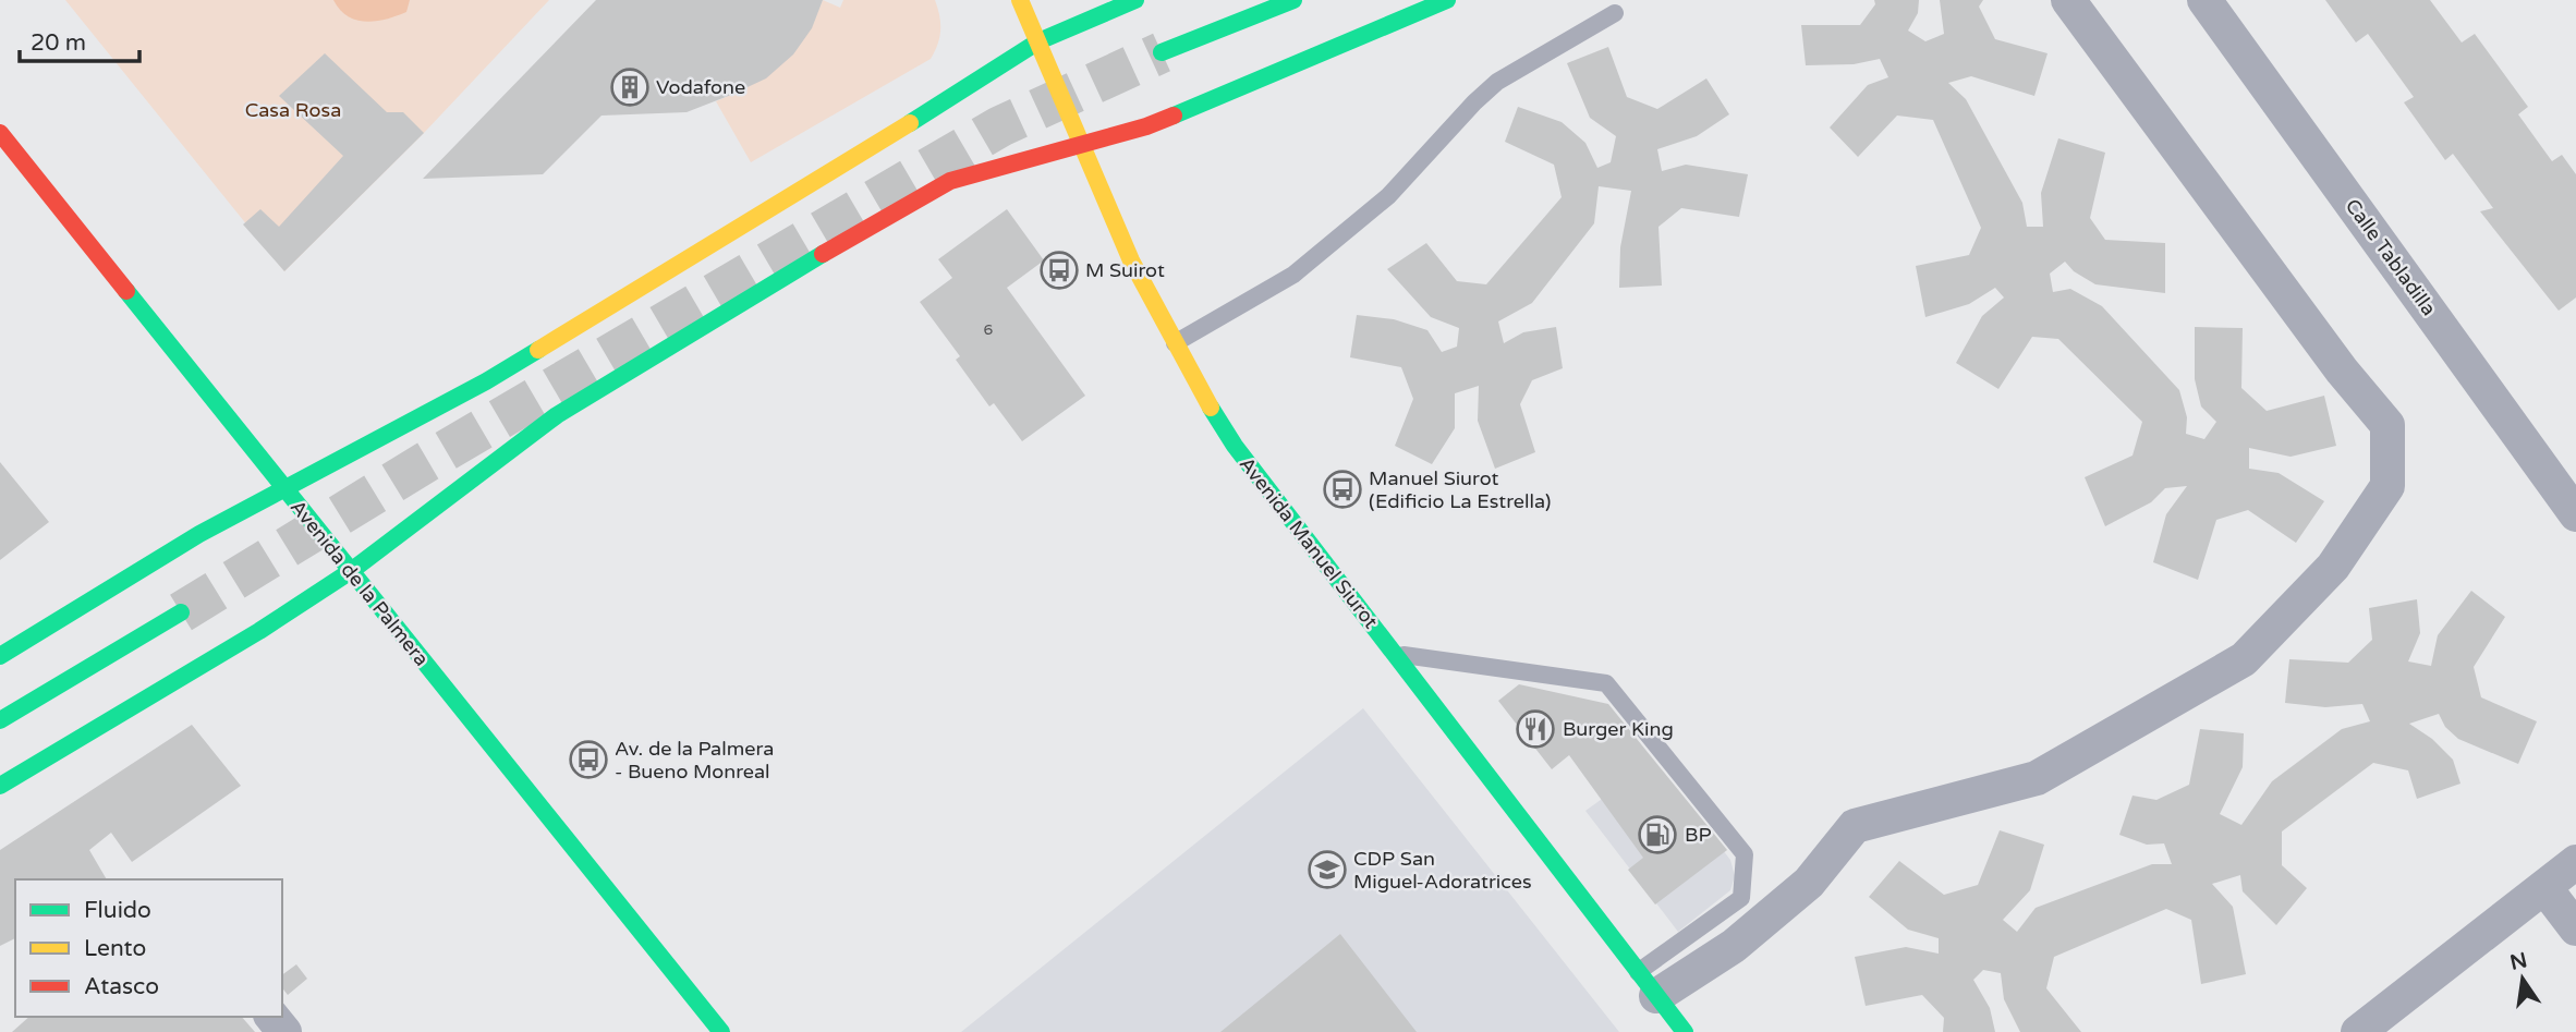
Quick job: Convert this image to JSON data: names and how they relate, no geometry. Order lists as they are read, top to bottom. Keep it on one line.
{"streets":{"main road":["Avenida Manuel Siurot","Avenida de la Palmera"],"street":["Calle Tabladilla"]},"parks":["Casa Rosa"],"places":{"building":["Vodafone"],"bus stop":["M Suirot","Manuel Siurot (Edificio La Estrella)","Av. de la Palmera - Bueno Monreal"],"restaurant":["Burger King"],"fuel station":["BP"],"school or university":["CDP San Miguel-Adoratrices"]},"house_numbers":["6"],"legend":["Fluido","Lento","Atasco"],"scale_bar":"20 m","north":"top"}
